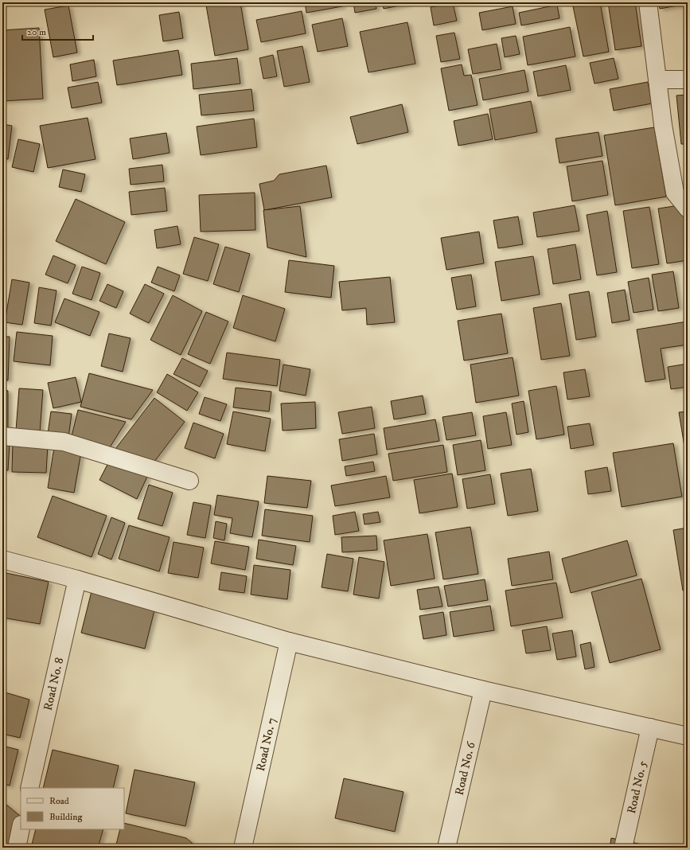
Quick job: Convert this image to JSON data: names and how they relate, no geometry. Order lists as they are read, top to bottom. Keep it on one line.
{"streets":{"street":["Road No. 8","Road No. 7","Road No. 6","Road No. 5"]},"legend":["Road","Building"],"scale_bar":"20 m"}
